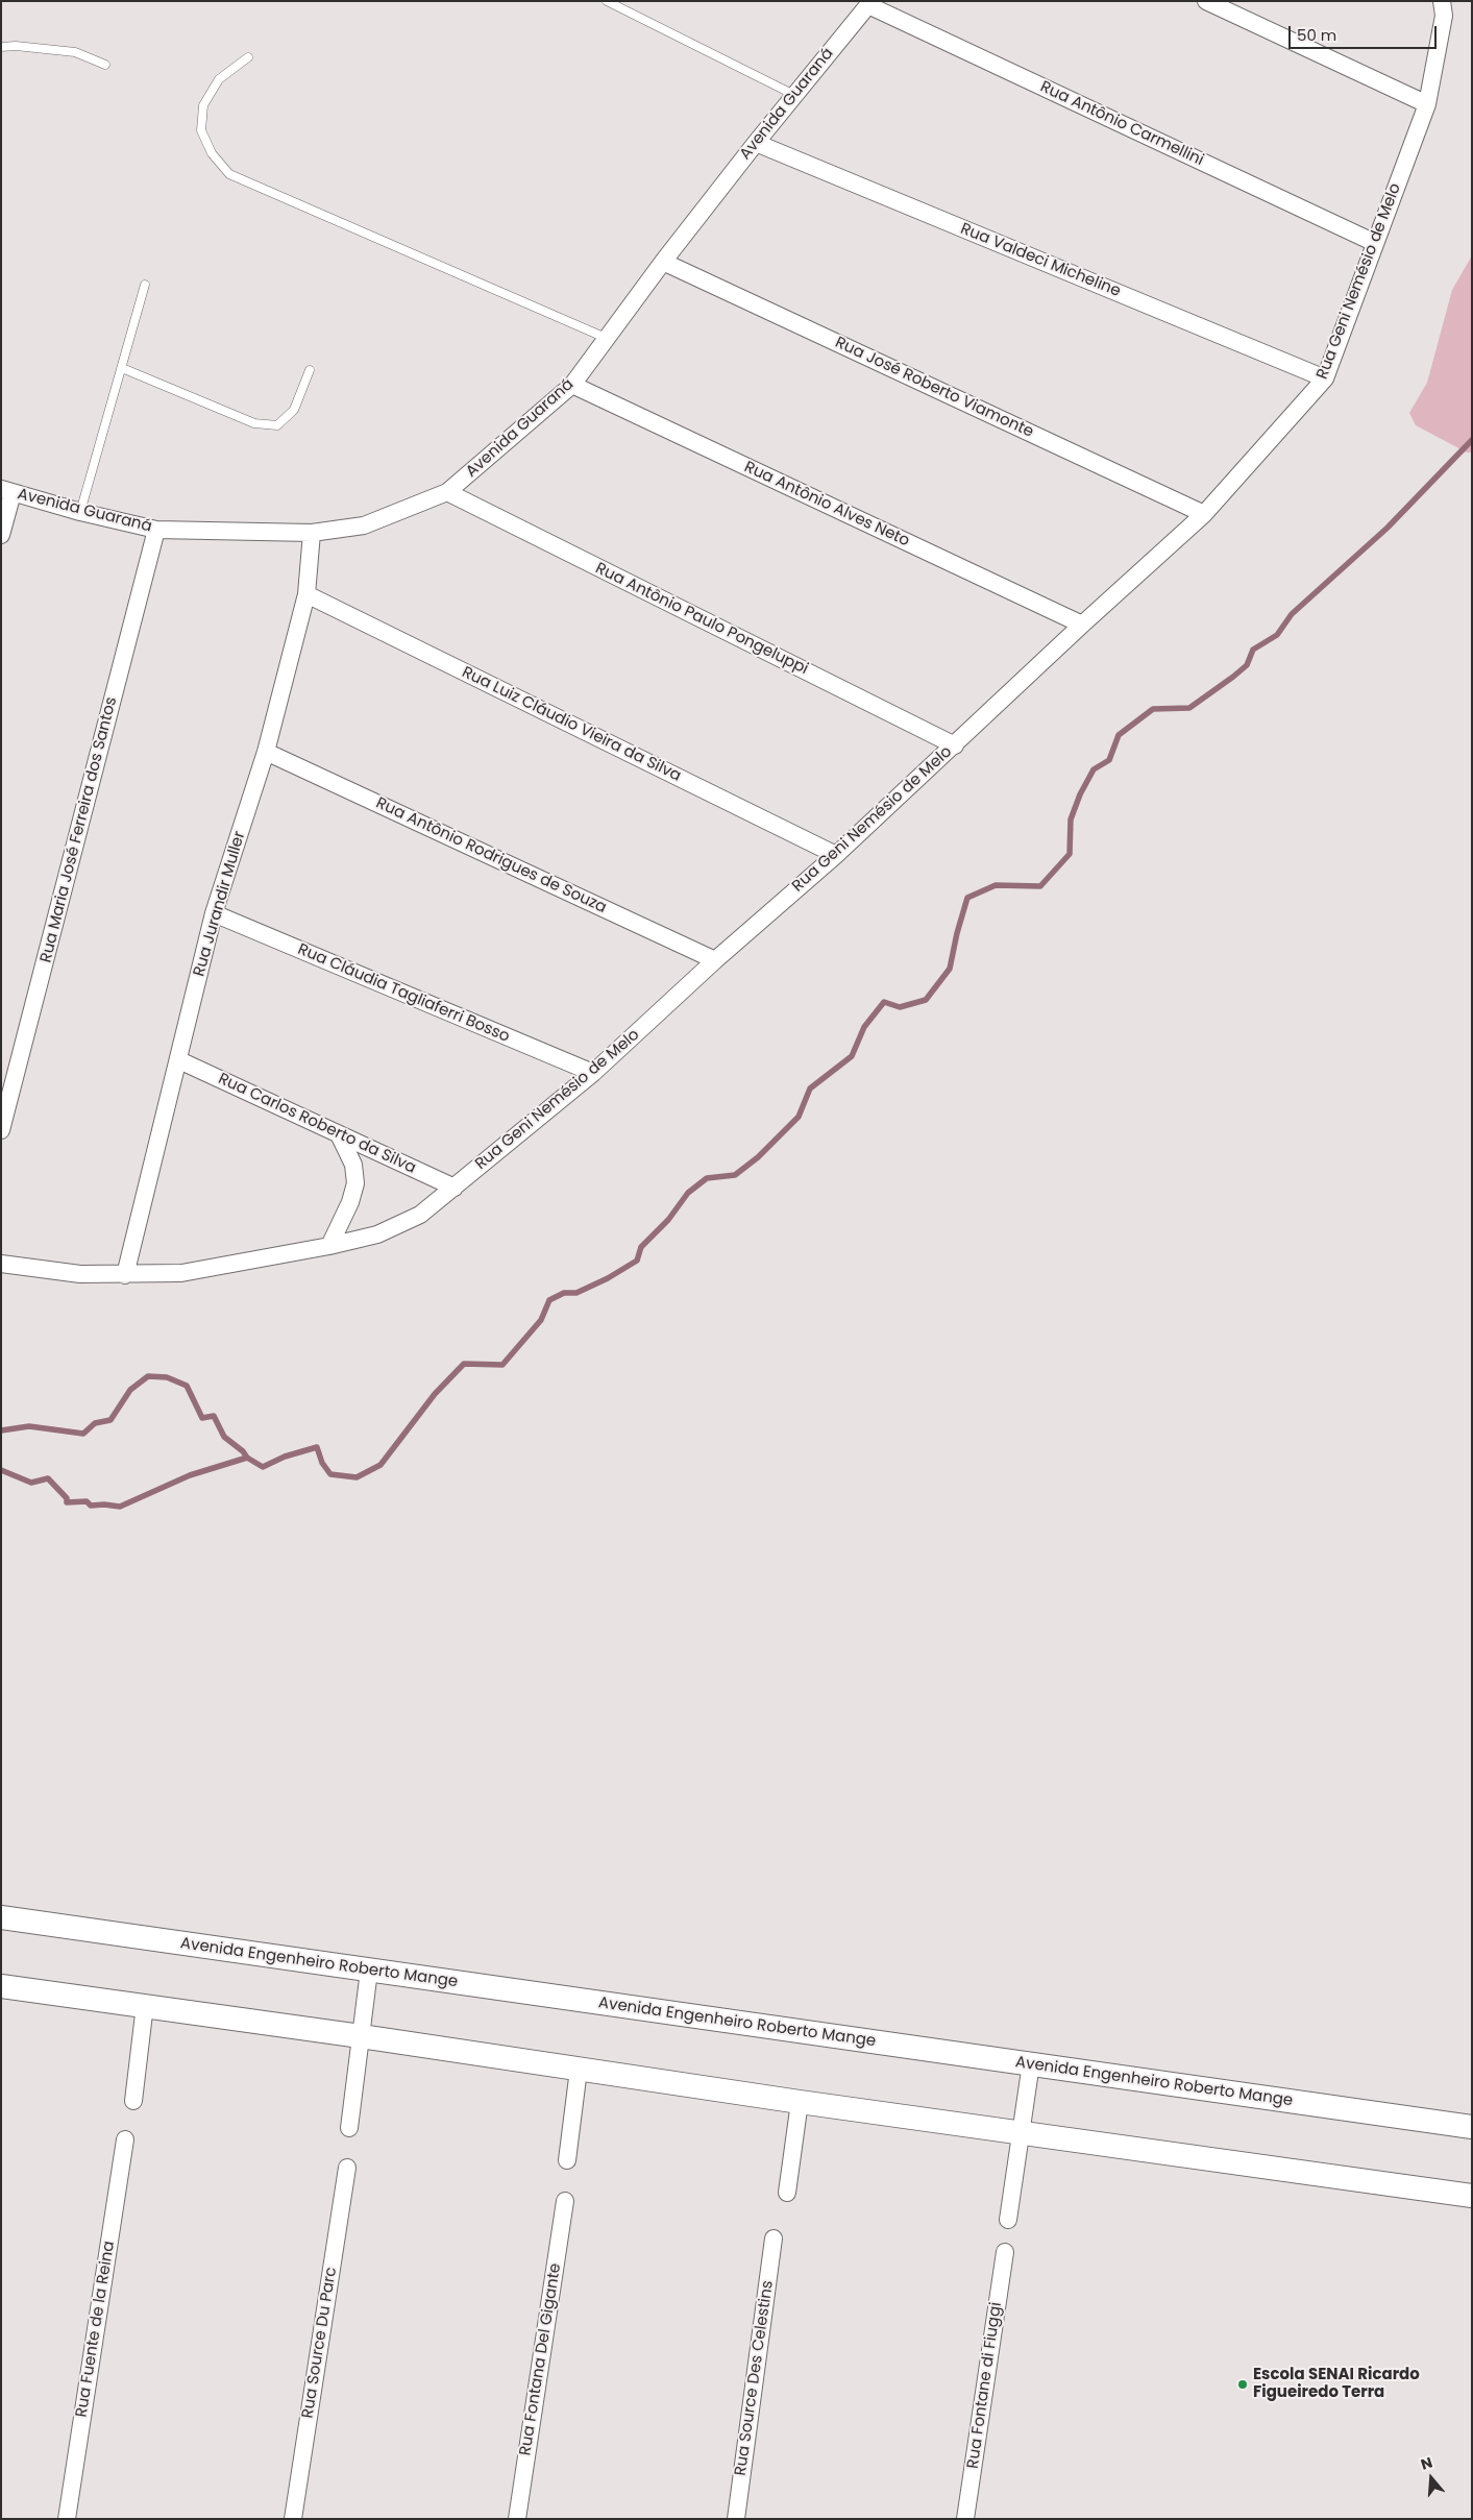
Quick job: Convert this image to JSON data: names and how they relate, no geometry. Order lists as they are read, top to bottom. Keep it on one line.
{"streets":{"street":["Avenida Guaraná","Rua Antônio Carmellini","Rua Valdeci Micheline","Rua Geni Nemésio de Melo","Rua José Roberto Viamonte","Rua Antônio Alves Neto","Rua Antônio Paulo Pongeluppi","Rua Luiz Cláudio Vieira da Silva","Rua Maria José Ferreira dos Santos","Rua Antônio Rodrigues de Souza","Rua Jurandir Muller","Rua Cláudia Tagliaferri Bosso","Rua Carlos Roberto da Silva","Avenida Engenheiro Roberto Mange","Rua Fuente de la Reina","Rua Source Du Parc","Rua Fontana Del Gigante","Rua Source Des Celestins","Rua Fontane di Fiuggi"]},"crossings":[["Avenida Guaraná","Rua Antônio Carmellini"],["Avenida Guaraná","Rua Valdeci Micheline"],["Avenida Guaraná","Rua José Roberto Viamonte"],["Avenida Guaraná","Rua Antônio Alves Neto"],["Avenida Guaraná","Rua Antônio Paulo Pongeluppi"],["Avenida Guaraná","Rua Maria José Ferreira dos Santos"],["Avenida Guaraná","Rua Jurandir Muller"],["Rua Antônio Carmellini","Rua Geni Nemésio de Melo"],["Rua Valdeci Micheline","Rua Geni Nemésio de Melo"],["Rua Geni Nemésio de Melo","Rua José Roberto Viamonte"],["Rua Geni Nemésio de Melo","Rua Antônio Alves Neto"],["Rua Geni Nemésio de Melo","Rua Antônio Paulo Pongeluppi"],["Rua Geni Nemésio de Melo","Rua Luiz Cláudio Vieira da Silva"],["Rua Geni Nemésio de Melo","Rua Antônio Rodrigues de Souza"],["Rua Geni Nemésio de Melo","Rua Jurandir Muller"],["Rua Geni Nemésio de Melo","Rua Cláudia Tagliaferri Bosso"],["Rua Geni Nemésio de Melo","Rua Carlos Roberto da Silva"],["Rua Luiz Cláudio Vieira da Silva","Rua Jurandir Muller"],["Rua Antônio Rodrigues de Souza","Rua Jurandir Muller"],["Rua Jurandir Muller","Rua Cláudia Tagliaferri Bosso"],["Rua Jurandir Muller","Rua Carlos Roberto da Silva"]],"places":["Escola SENAI Ricardo Figueiredo Terra"],"scale_bar":"50 m","north":"top"}
